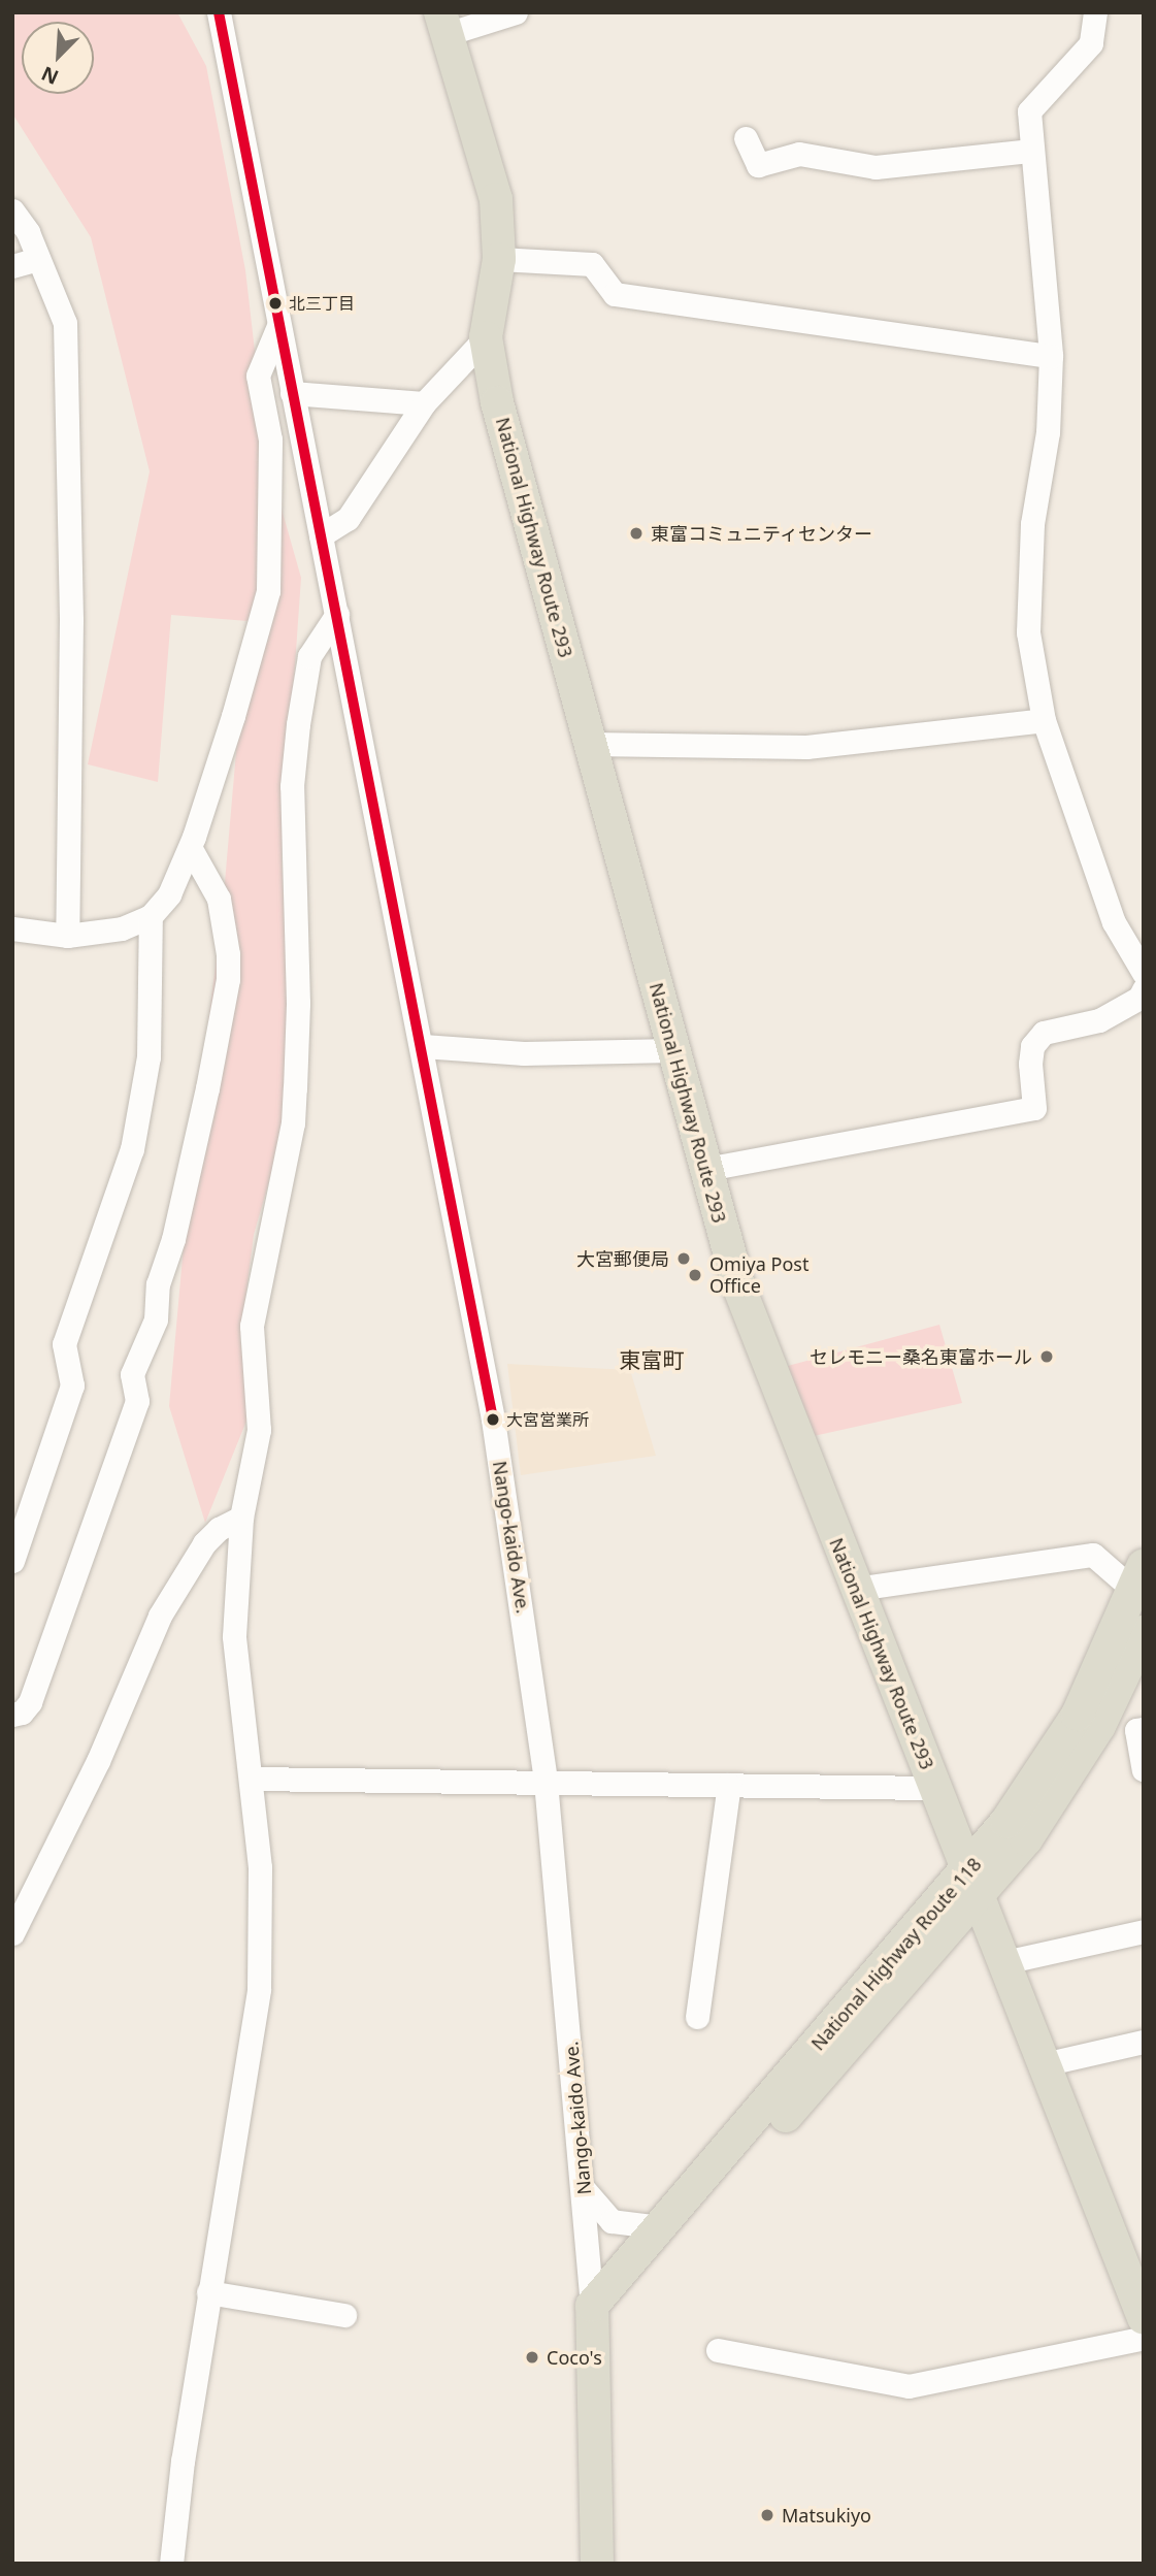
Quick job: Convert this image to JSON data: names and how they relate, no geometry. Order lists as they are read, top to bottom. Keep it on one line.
{"streets":{"highway":["National Highway Route 293","National Highway Route 118"],"street":["Nango-kaido Ave."]},"crossings":[["National Highway Route 293","National Highway Route 118"],["Nango-kaido Ave.","National Highway Route 118"]],"districts":["東富町"],"places":["北三丁目","東富コミュニティセンター","大宮郵便局","Omiya Post Office","セレモニー桑名東富ホール","大宮営業所","Coco's","Matsukiyo"],"north":"bottom left"}
